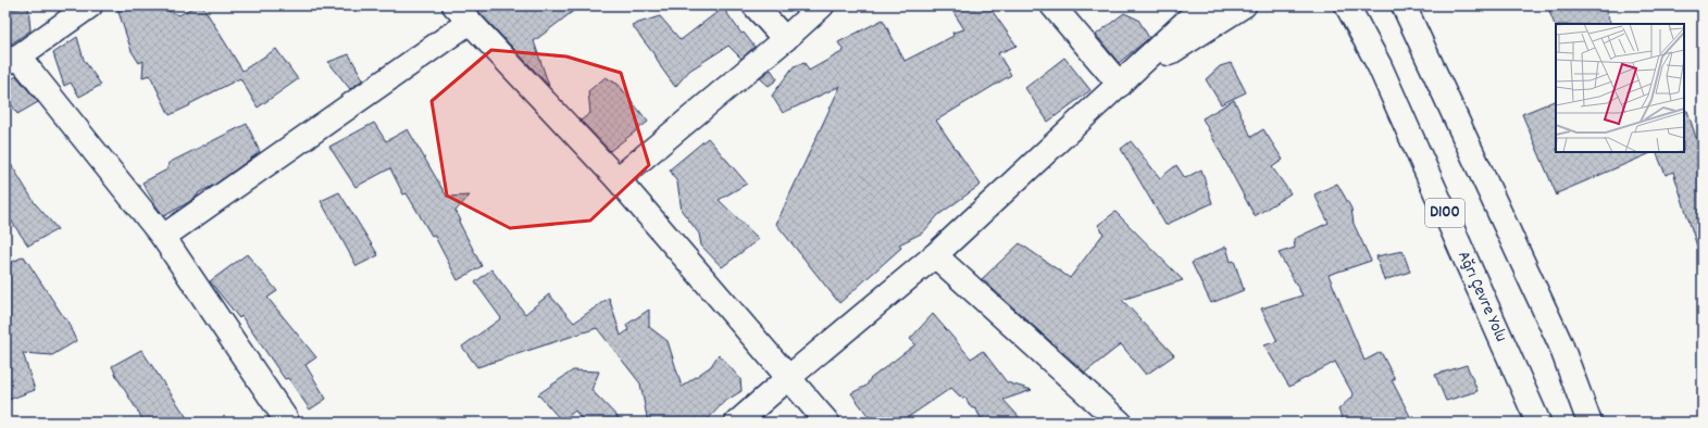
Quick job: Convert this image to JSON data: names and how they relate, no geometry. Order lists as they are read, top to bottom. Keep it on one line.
{"streets":{"main road":["D100","Ağrı Çevre Yolu"]}}
